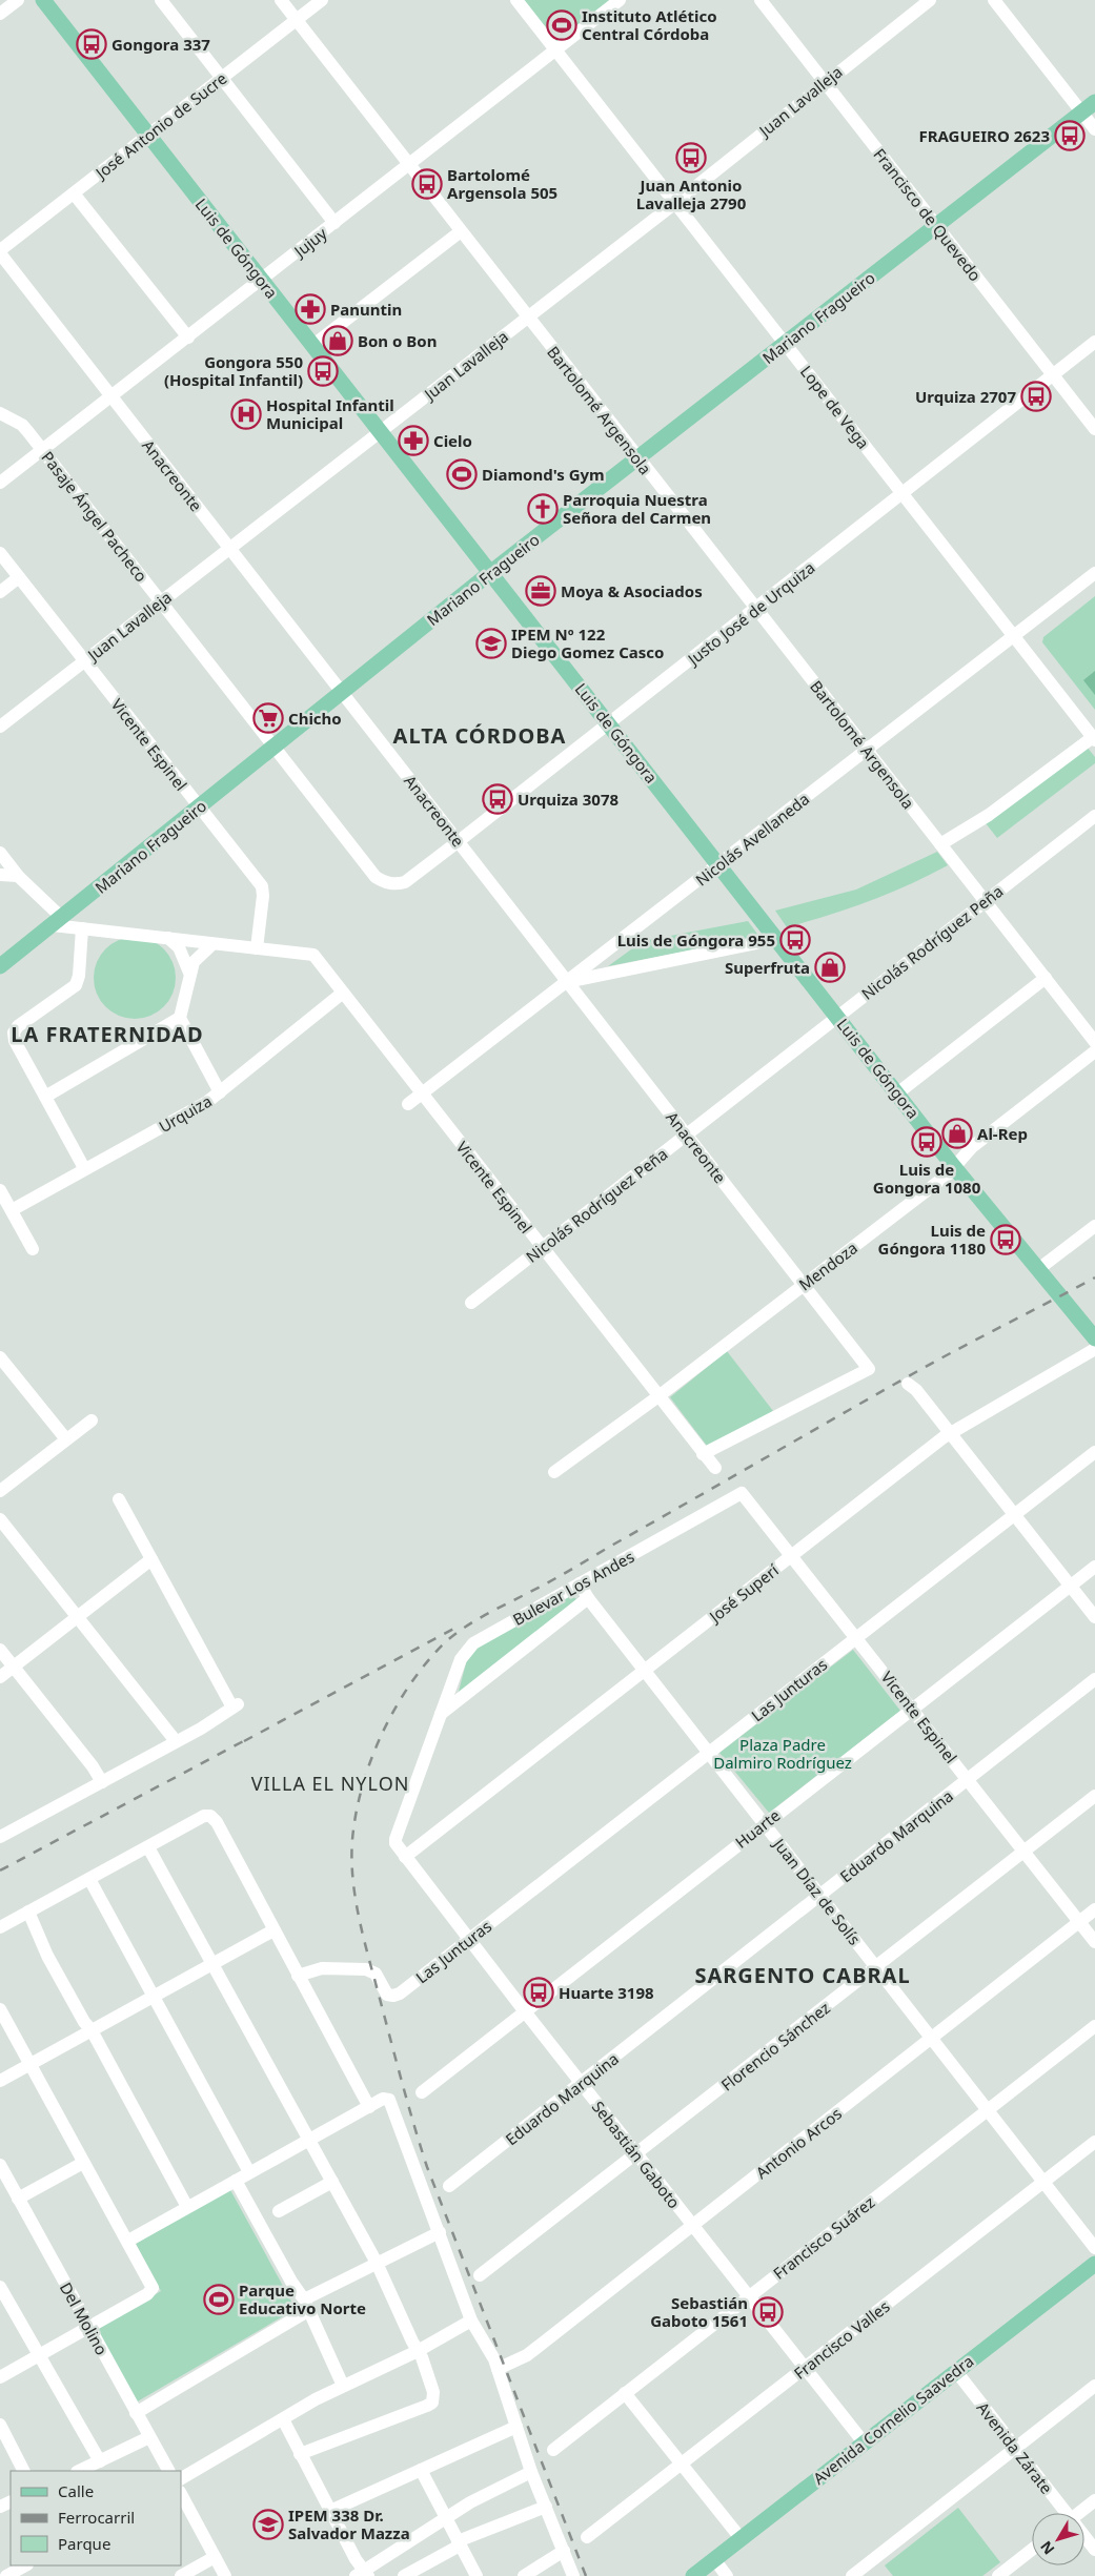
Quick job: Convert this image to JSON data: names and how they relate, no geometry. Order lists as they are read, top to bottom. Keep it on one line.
{"streets":{"main road":["Luis de Góngora","Mariano Fragueiro","Avenida Cornelio Saavedra"],"street":["Juan Lavalleja","José Antonio de Sucre","Francisco de Quevedo","Jujuy","Lope de Vega","Bartolomé Argensola","Anacreonte","Pasaje Ángel Pacheco","Justo José de Urquiza","Vicente Espinel","Nicolás Avellaneda","Nicolás Rodríguez Peña","Urquiza","Mendoza","Bulevar Los Andes","José Superí","Las Junturas","Huarte","Eduardo Marquina","Juan Díaz de Solís","Florencio Sánchez","Antonio Arcos","Sebastián Gaboto","Francisco Suárez","Del Molino","Francisco Valles","Avenida Zárate"]},"crossings":[["Juan Lavalleja","Francisco de Quevedo"],["Juan Lavalleja","Luis de Góngora"],["Juan Lavalleja","Lope de Vega"],["Juan Lavalleja","Bartolomé Argensola"],["Juan Lavalleja","Anacreonte"],["Juan Lavalleja","Pasaje Ángel Pacheco"],["Juan Lavalleja","Vicente Espinel"],["José Antonio de Sucre","Luis de Góngora"],["José Antonio de Sucre","Bartolomé Argensola"],["José Antonio de Sucre","Anacreonte"],["Francisco de Quevedo","Mariano Fragueiro"],["Francisco de Quevedo","Justo José de Urquiza"],["Jujuy","Luis de Góngora"],["Jujuy","Lope de Vega"],["Jujuy","Bartolomé Argensola"],["Jujuy","Anacreonte"],["Jujuy","Pasaje Ángel Pacheco"],["Luis de Góngora","Mariano Fragueiro"],["Luis de Góngora","Justo José de Urquiza"],["Luis de Góngora","Nicolás Avellaneda"],["Luis de Góngora","Nicolás Rodríguez Peña"],["Luis de Góngora","Mendoza"],["Mariano Fragueiro","Lope de Vega"],["Mariano Fragueiro","Bartolomé Argensola"],["Mariano Fragueiro","Anacreonte"],["Mariano Fragueiro","Pasaje Ángel Pacheco"],["Mariano Fragueiro","Vicente Espinel"],["Lope de Vega","Justo José de Urquiza"],["Lope de Vega","Nicolás Avellaneda"],["Bartolomé Argensola","Justo José de Urquiza"],["Bartolomé Argensola","Nicolás Avellaneda"],["Bartolomé Argensola","Nicolás Rodríguez Peña"],["Anacreonte","Justo José de Urquiza"],["Anacreonte","Vicente Espinel"],["Anacreonte","Nicolás Avellaneda"],["Anacreonte","Nicolás Rodríguez Peña"],["Anacreonte","Mendoza"],["Pasaje Ángel Pacheco","Justo José de Urquiza"],["Vicente Espinel","Nicolás Avellaneda"],["Vicente Espinel","Nicolás Rodríguez Peña"],["Vicente Espinel","Urquiza"],["Vicente Espinel","Mendoza"],["Vicente Espinel","Bulevar Los Andes"],["Vicente Espinel","José Superí"],["Vicente Espinel","Las Junturas"],["Vicente Espinel","Huarte"],["Vicente Espinel","Eduardo Marquina"],["Vicente Espinel","Florencio Sánchez"],["Vicente Espinel","Antonio Arcos"],["Bulevar Los Andes","Juan Díaz de Solís"],["Bulevar Los Andes","Sebastián Gaboto"],["José Superí","Juan Díaz de Solís"],["José Superí","Sebastián Gaboto"],["Las Junturas","Juan Díaz de Solís"],["Las Junturas","Sebastián Gaboto"],["Huarte","Juan Díaz de Solís"],["Huarte","Sebastián Gaboto"],["Eduardo Marquina","Juan Díaz de Solís"],["Eduardo Marquina","Sebastián Gaboto"],["Juan Díaz de Solís","Florencio Sánchez"],["Juan Díaz de Solís","Antonio Arcos"],["Juan Díaz de Solís","Francisco Suárez"],["Juan Díaz de Solís","Francisco Valles"],["Florencio Sánchez","Sebastián Gaboto"],["Antonio Arcos","Sebastián Gaboto"],["Sebastián Gaboto","Francisco Suárez"],["Sebastián Gaboto","Francisco Valles"],["Sebastián Gaboto","Avenida Cornelio Saavedra"],["Avenida Cornelio Saavedra","Avenida Zárate"]],"districts":["ALTA CÓRDOBA","LA FRATERNIDAD","VILLA EL NYLON","SARGENTO CABRAL"],"parks":["Plaza Padre Dalmiro Rodríguez"],"places":{"sports":["Instituto Atlético Central Córdoba","Diamond's Gym","Parque Educativo Norte"],"bus stop":["Gongora 337","FRAGUEIRO 2623","Juan Antonio Lavalleja 2790","Bartolomé Argensola 505","Gongora 550 (Hospital Infantil)","Urquiza 2707","Urquiza 3078","Luis de Góngora 955","Luis de Gongora 1080","Luis de Góngora 1180","Huarte 3198","Sebastián Gaboto 1561"],"pharmacy":["Panuntin","Cielo"],"shop":["Bon o Bon","Superfruta","Al-Rep"],"hospital":["Hospital Infantil Municipal"],"church":["Parroquia Nuestra Señora del Carmen"],"office":["Moya & Asociados"],"school or university":["IPEM Nº 122 Diego Gomez Casco","IPEM 338 Dr. Salvador Mazza"],"supermarket":["Chicho"]},"legend":["Calle","Ferrocarril","Parque"],"north":"bottom left"}
